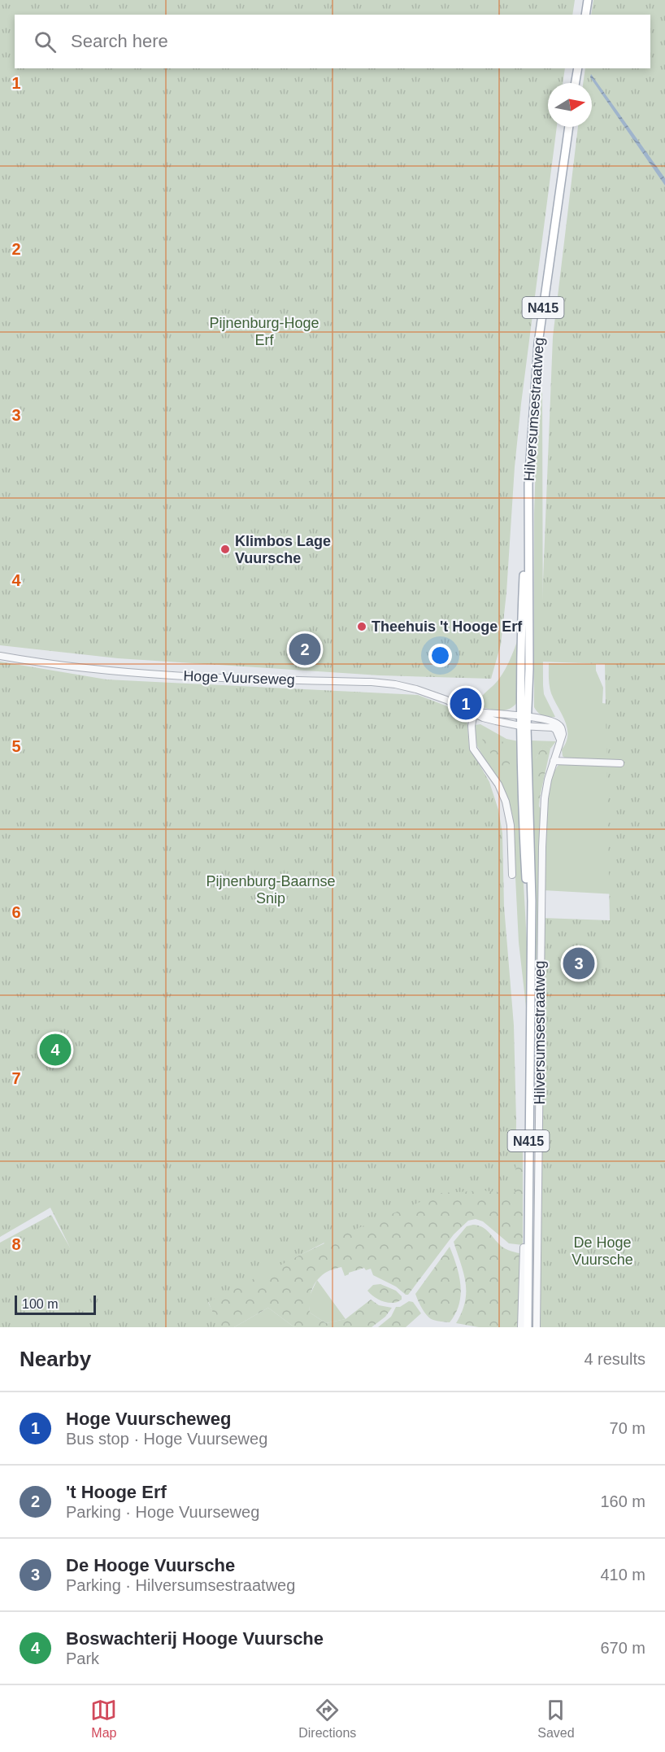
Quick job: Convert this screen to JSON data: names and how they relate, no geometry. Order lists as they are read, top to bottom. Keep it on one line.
{"streets":{"main road":["N415","Hilversumsestraatweg"],"street":["Hoge Vuurseweg"]},"crossings":[["Hilversumsestraatweg","Hoge Vuurseweg"]],"parks":["Pijnenburg-Hoge Erf","Pijnenburg-Baarnse Snip","De Hoge Vuursche"],"places":["Klimbos Lage Vuursche","Theehuis 't Hooge Erf"],"scale_bar":"100 m","north":"right","page":{"search":"Search here","pins":["2","1","3","4"],"scale":"100 m","heading":["Nearby","4 results"],"list":[{"mark":"1","name":"Hoge Vuurscheweg","note":"Bus stop · Hoge Vuurseweg","value":"70 m"},{"mark":"2","name":"'t Hooge Erf","note":"Parking · Hoge Vuurseweg","value":"160 m"},{"mark":"3","name":"De Hooge Vuursche","note":"Parking · Hilversumsestraatweg","value":"410 m"},{"mark":"4","name":"Boswachterij Hooge Vuursche","note":"Park","value":"670 m"}],"nav":["Map","Directions","Saved"]},"grid":{"rows":["1","2","3","4","5","6","7","8"]}}
